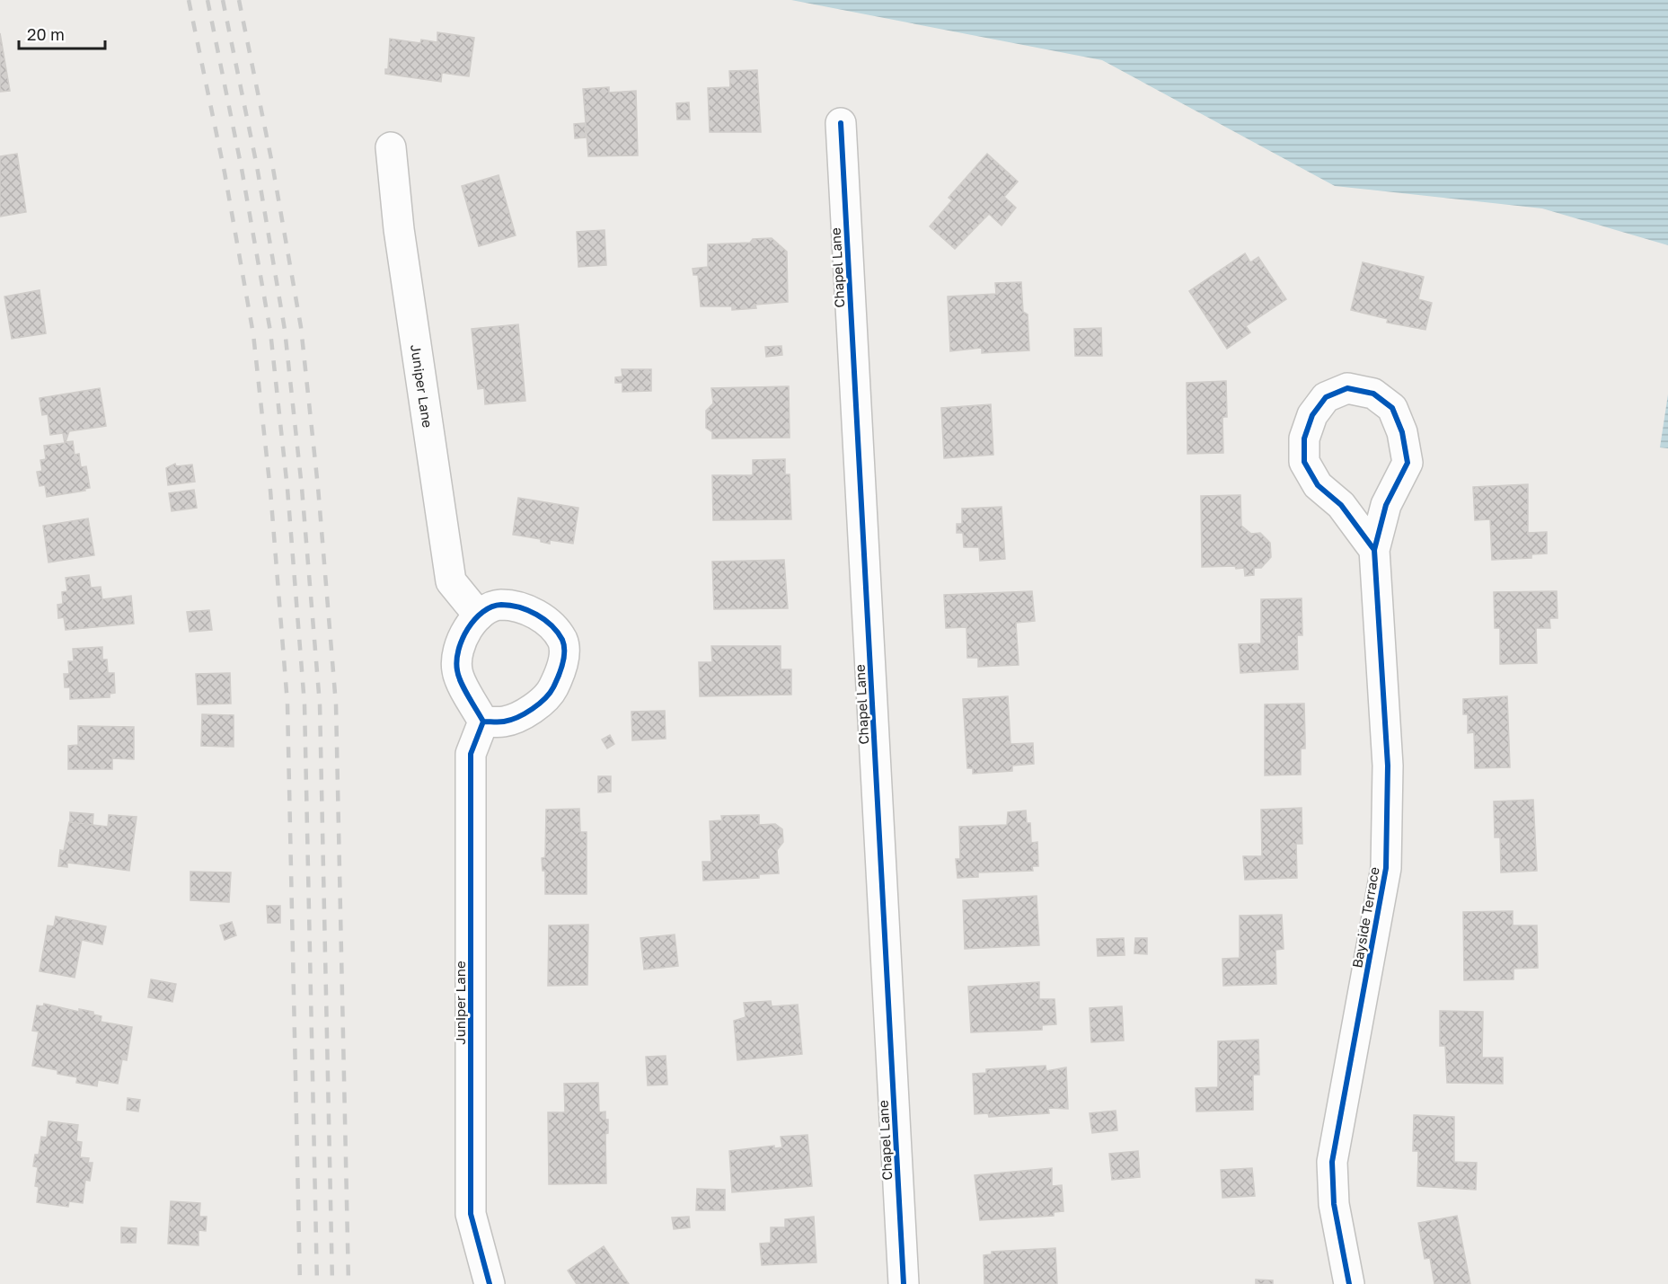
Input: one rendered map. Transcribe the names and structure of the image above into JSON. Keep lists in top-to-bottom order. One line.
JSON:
{"streets":{"street":["Chapel Lane","Juniper Lane","Bayside Terrace"]},"scale_bar":"20 m"}
